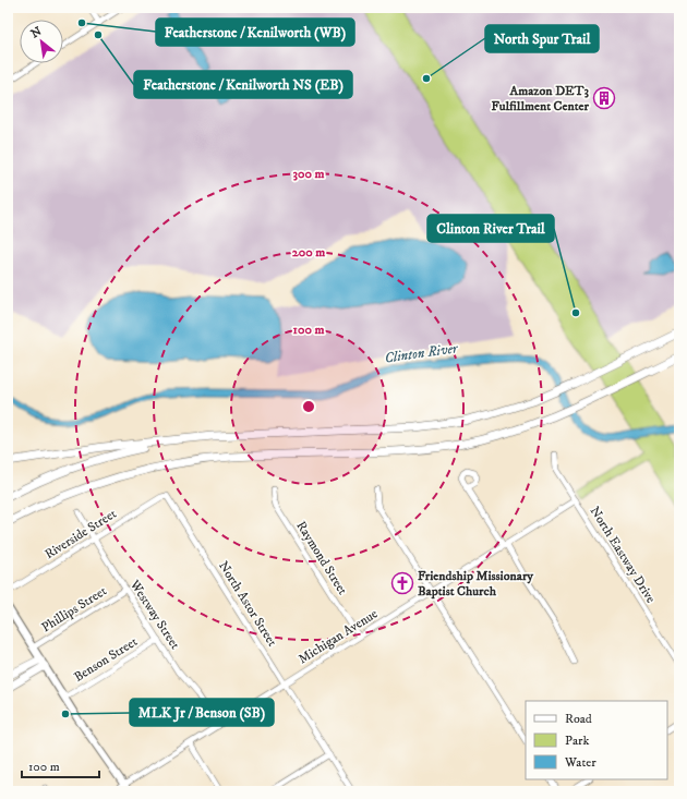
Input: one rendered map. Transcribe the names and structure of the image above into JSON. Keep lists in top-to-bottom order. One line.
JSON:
{"streets":{"street":["Riverside Street","North Eastway Drive","Raymond Street","North Astor Street","Phillips Street","Westway Street","Michigan Avenue","Benson Street"]},"crossings":[["Riverside Street","North Astor Street"],["Riverside Street","Westway Street"],["North Eastway Drive","Michigan Avenue"],["Raymond Street","Michigan Avenue"],["North Astor Street","Michigan Avenue"],["Phillips Street","Westway Street"],["Westway Street","Michigan Avenue"],["Westway Street","Benson Street"]],"water":["Clinton River"],"places":{"other":["Featherstone / Kenilworth (WB)","Featherstone / Kenilworth NS (EB)","North Spur Trail","Clinton River Trail","MLK Jr / Benson (SB)"],"building":["Amazon DET3 Fulfillment Center"],"church":["Friendship Missionary Baptist Church"]},"legend":["Road","Park","Water"],"scale_bar":"100 m","north":"top left","rings":["300 m","200 m","100 m"]}
